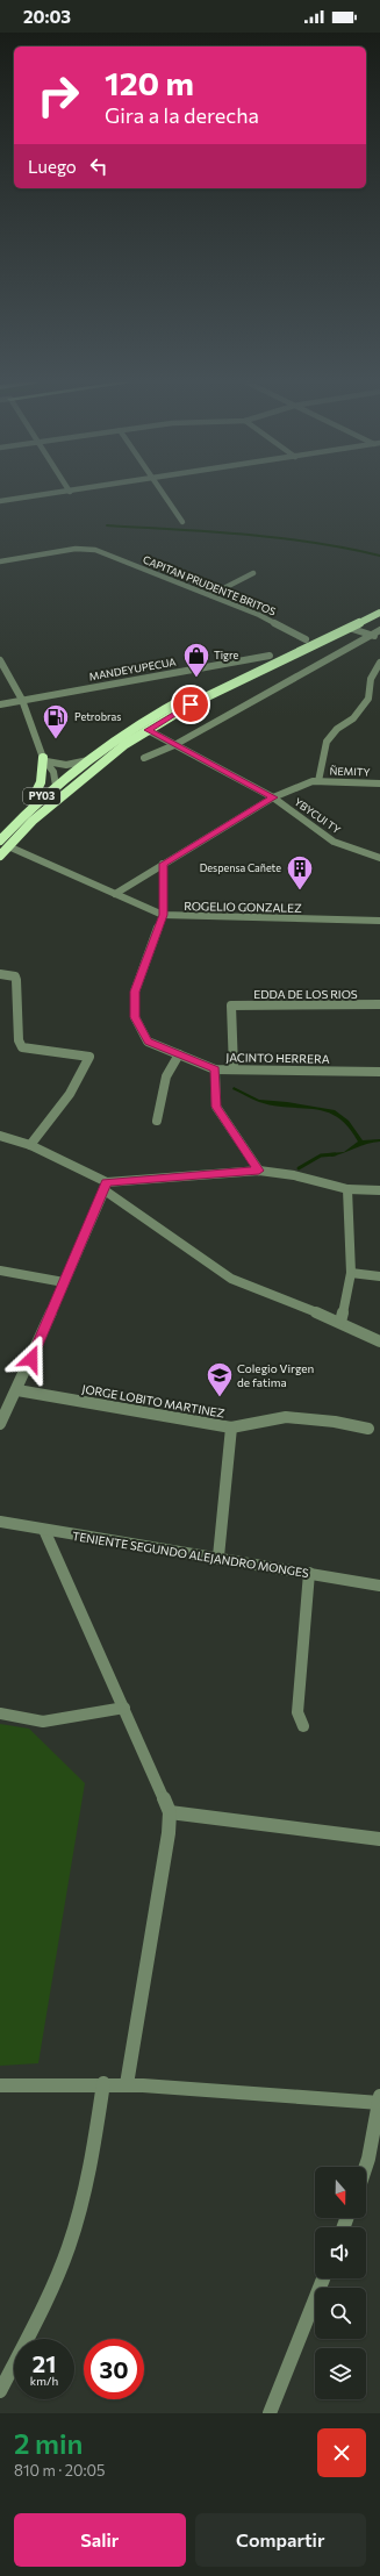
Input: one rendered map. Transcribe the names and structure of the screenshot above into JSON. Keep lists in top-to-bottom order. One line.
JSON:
{"streets":{"highway":["PY03"],"street":["CAPITAN PRUDENTE BRITOS","MANDEYUPECUA","ÑEMITY","YBYCUI TY","ROGELIO GONZALEZ","EDDA DE LOS RIOS","JACINTO HERRERA","JORGE LOBITO MARTINEZ","TENIENTE SEGUNDO ALEJANDRO MONGES"]},"crossings":[["CAPITAN PRUDENTE BRITOS","PY03"],["MANDEYUPECUA","PY03"],["ÑEMITY","YBYCUI TY"],["ÑEMITY","ROGELIO GONZALEZ"],["ÑEMITY","JACINTO HERRERA"],["PY03","YBYCUI TY"],["PY03","ROGELIO GONZALEZ"],["ROGELIO GONZALEZ","JACINTO HERRERA"],["EDDA DE LOS RIOS","JACINTO HERRERA"]],"places":{"shop":["Tigre"],"fuel station":["Petrobras"],"building":["Despensa Cañete"],"school or university":["Colegio Virgen de fatima"]},"north":"bottom","page":{"status":"20:03","turn":["120 m","Gira a la derecha"],"then":"Luego","speed":"21 km/h","limit":"30","heading":["2 min","810 m · 20:05"],"buttons":["Salir","Compartir"]}}
